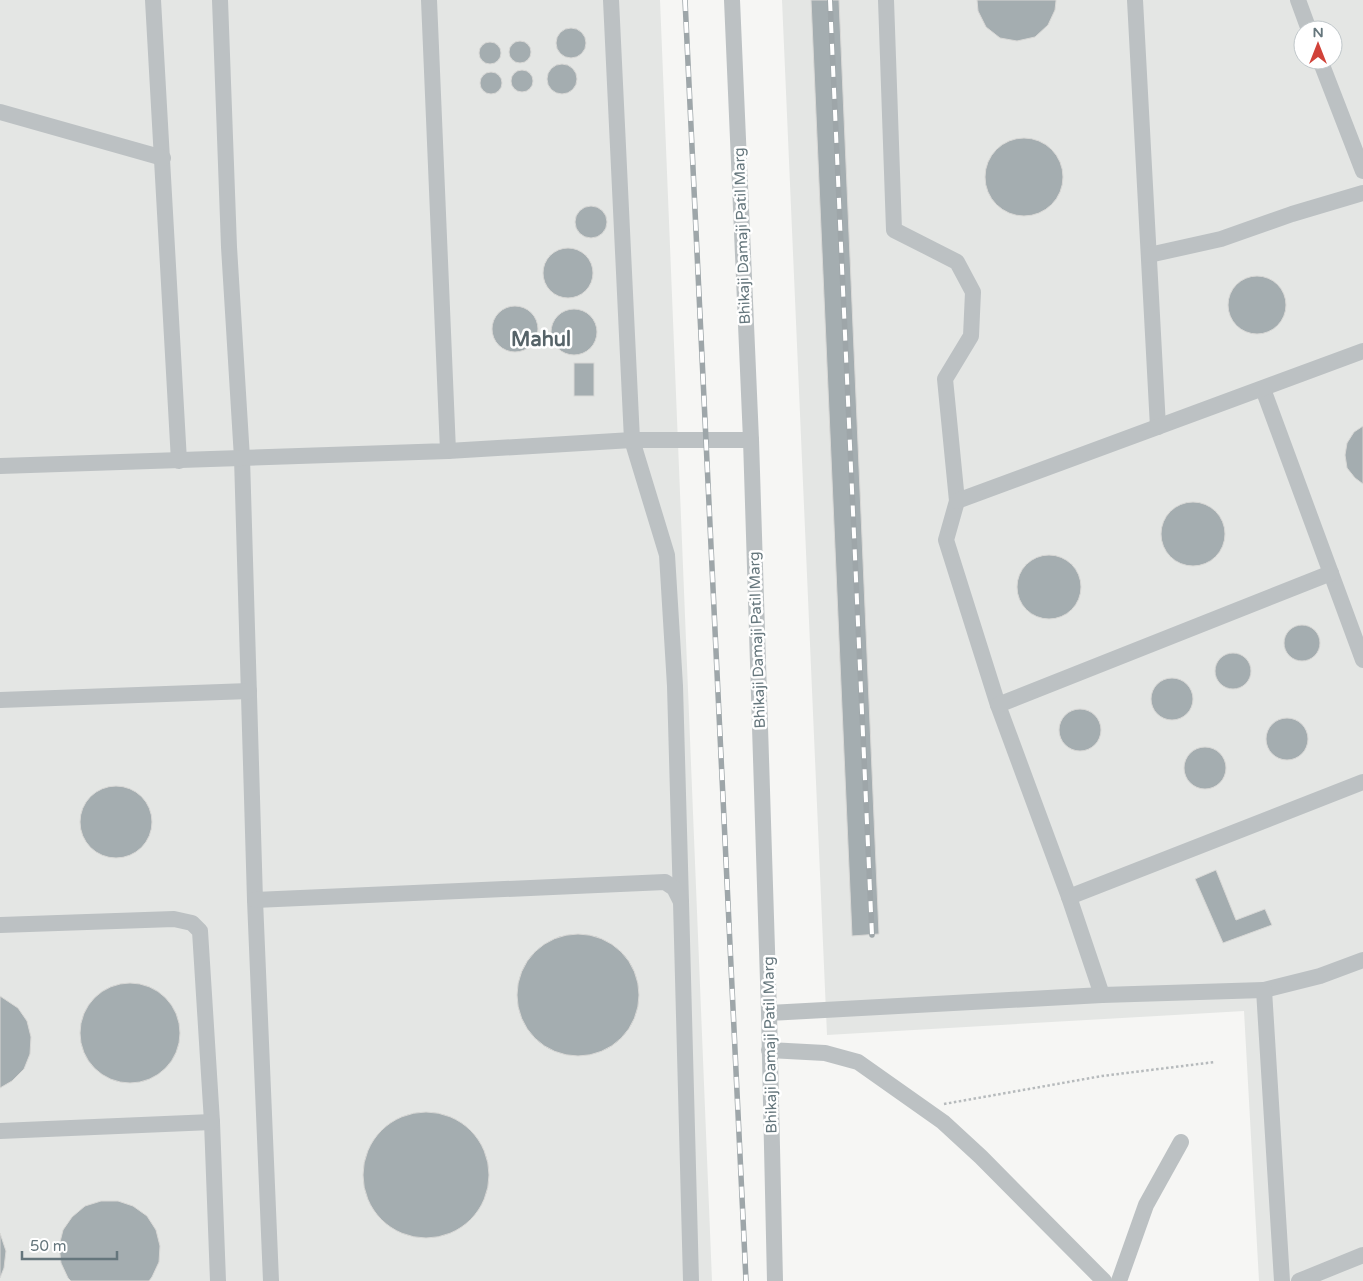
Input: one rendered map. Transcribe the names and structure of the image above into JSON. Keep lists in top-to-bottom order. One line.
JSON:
{"streets":{"street":["Bhikaji Damaji Patil Marg"]},"districts":["Mahul"],"scale_bar":"50 m","north":"top"}
